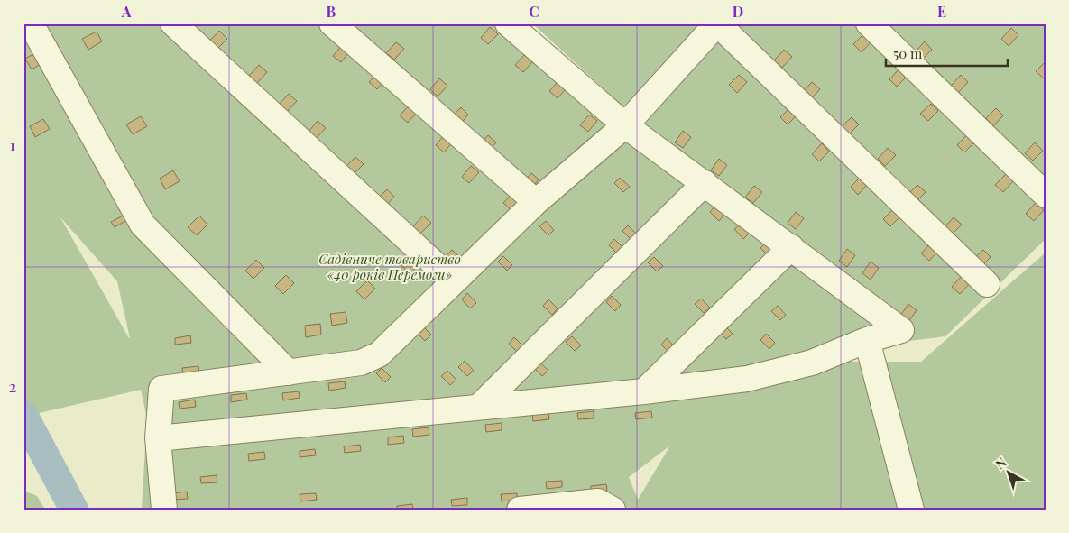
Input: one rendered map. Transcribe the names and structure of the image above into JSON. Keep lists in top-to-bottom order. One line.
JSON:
{"parks":["Садівниче товариство «40 років Перемоги»"],"scale_bar":"50 m","north":"top left","grid":{"columns":["A","B","C","D","E"],"rows":["1","2"]}}
